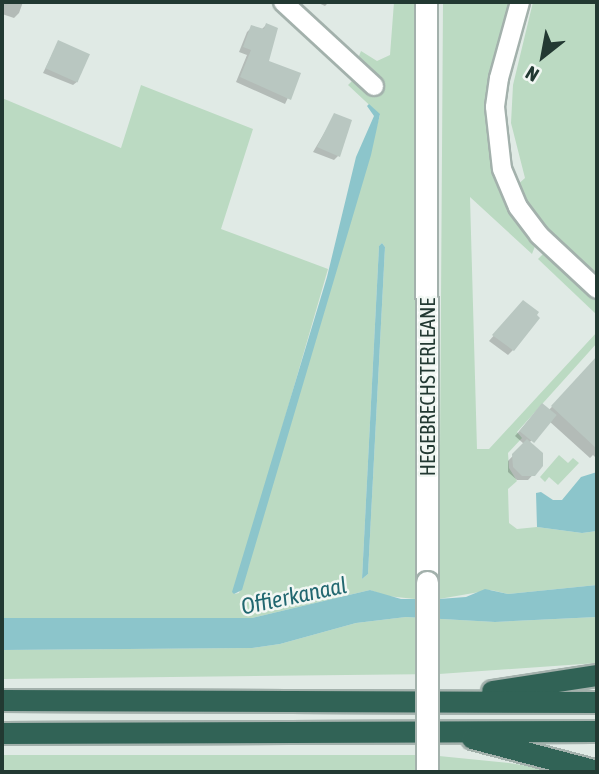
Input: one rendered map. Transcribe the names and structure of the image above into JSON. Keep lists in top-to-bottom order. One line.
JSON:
{"streets":{"street":["HEGEBRECHSTERLEANE"]},"water":["Offierkanaal"],"north":"bottom left"}
